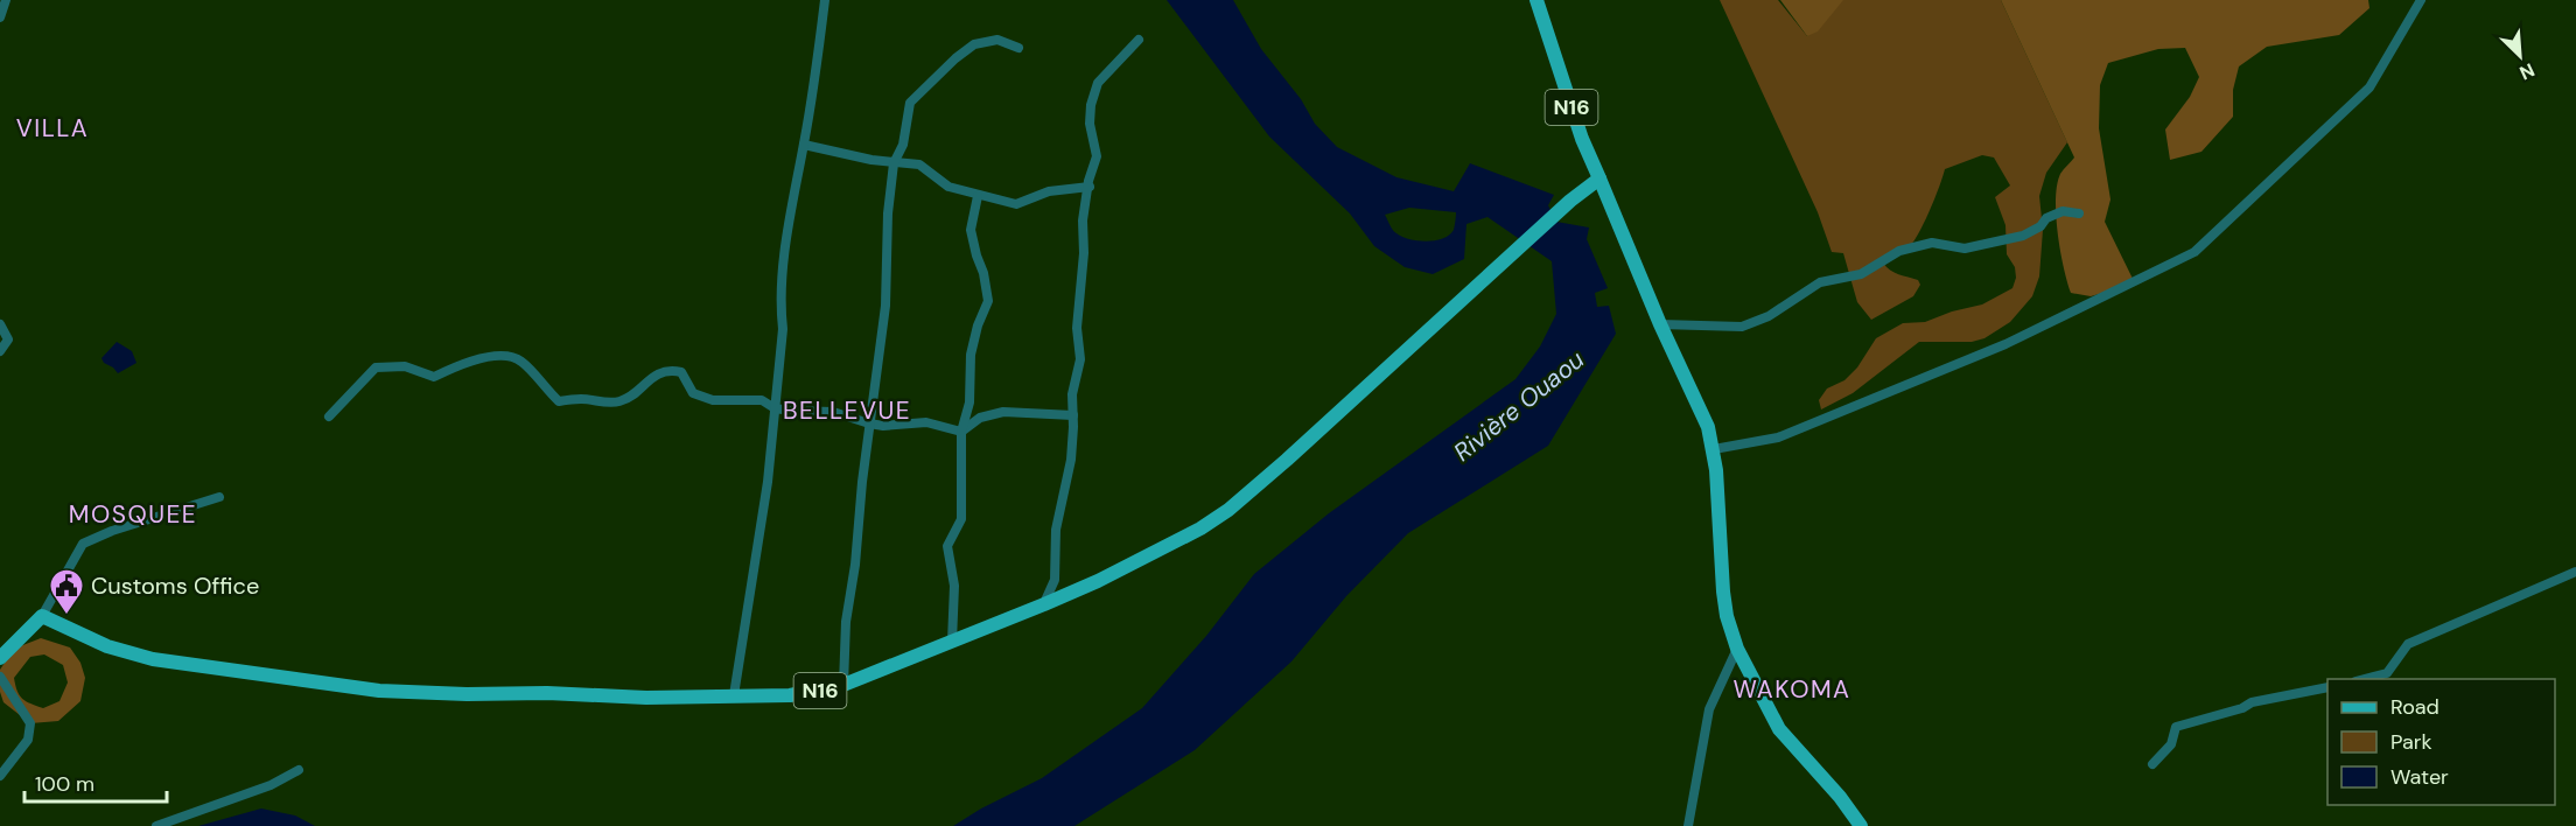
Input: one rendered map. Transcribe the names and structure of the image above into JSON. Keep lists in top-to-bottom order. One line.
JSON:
{"streets":{"main road":["N16"]},"districts":["VILLA","BELLEVUE","MOSQUEE","WAKOMA"],"water":["Rivière Ouaou"],"places":{"public building":["Customs Office"]},"legend":["Road","Park","Water"],"scale_bar":"100 m","north":"bottom right"}
